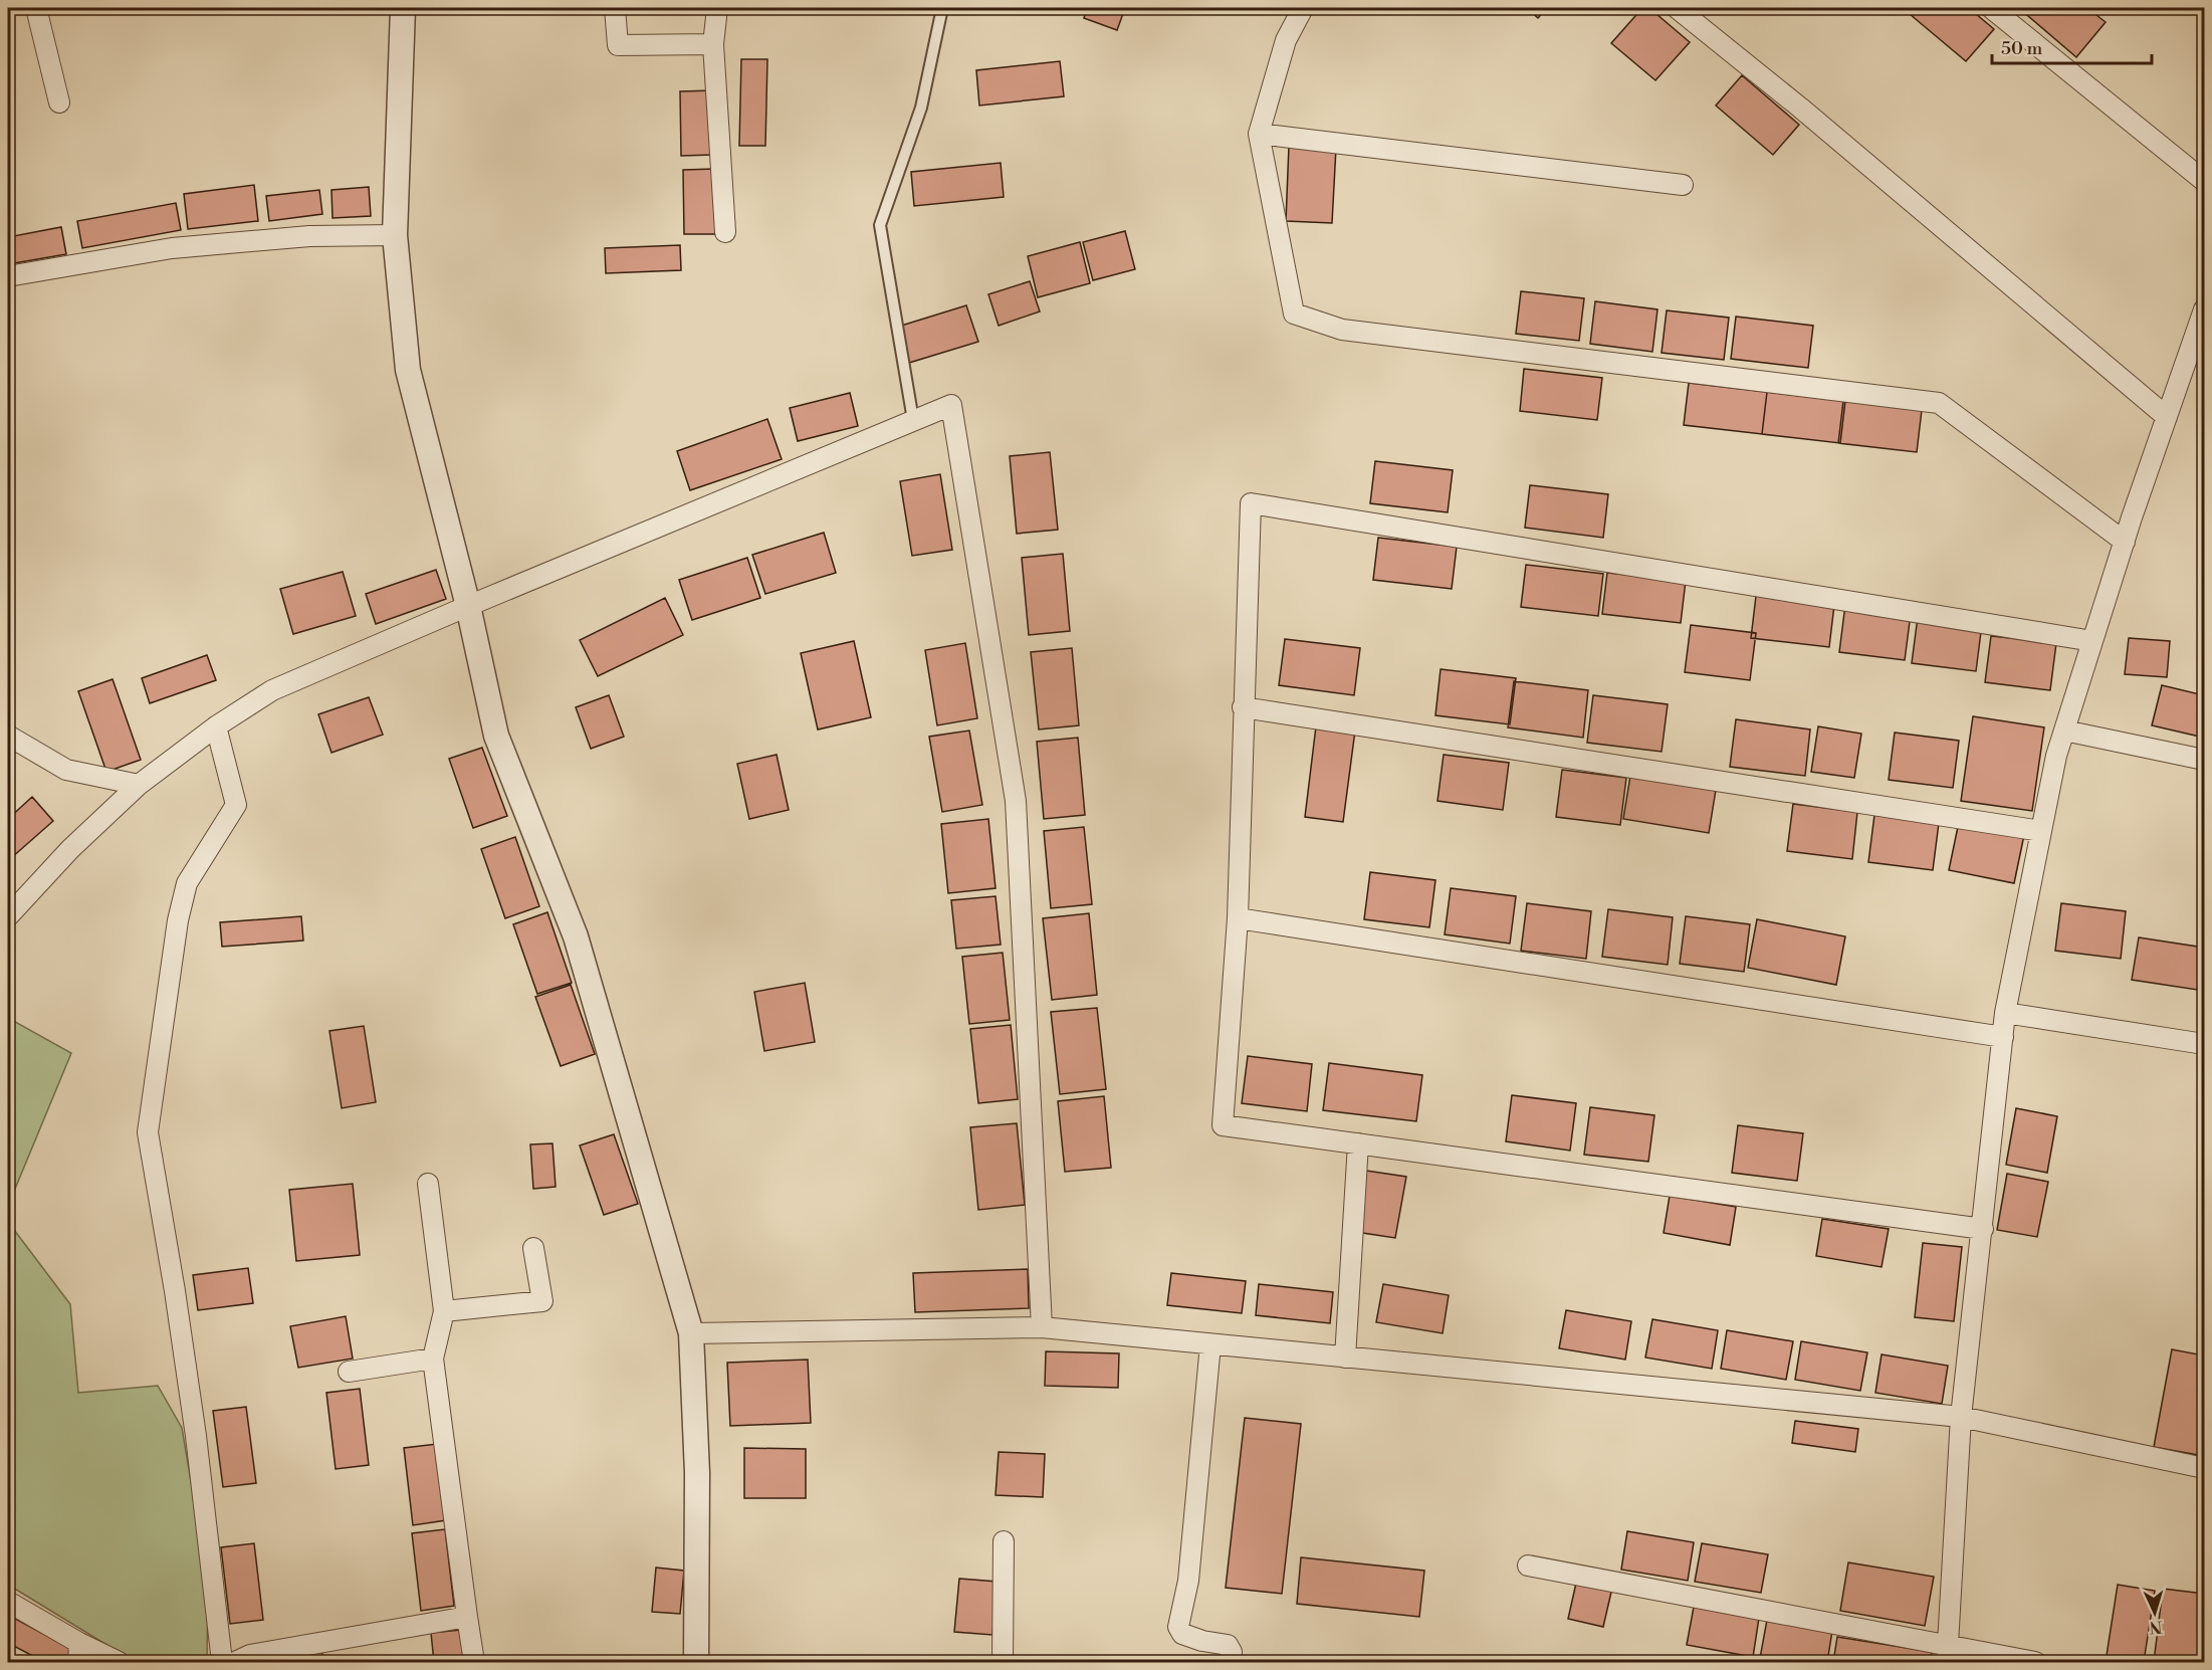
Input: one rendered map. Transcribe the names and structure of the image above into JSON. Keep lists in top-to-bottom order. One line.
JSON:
{"scale_bar":"50 m","north":"bottom"}
